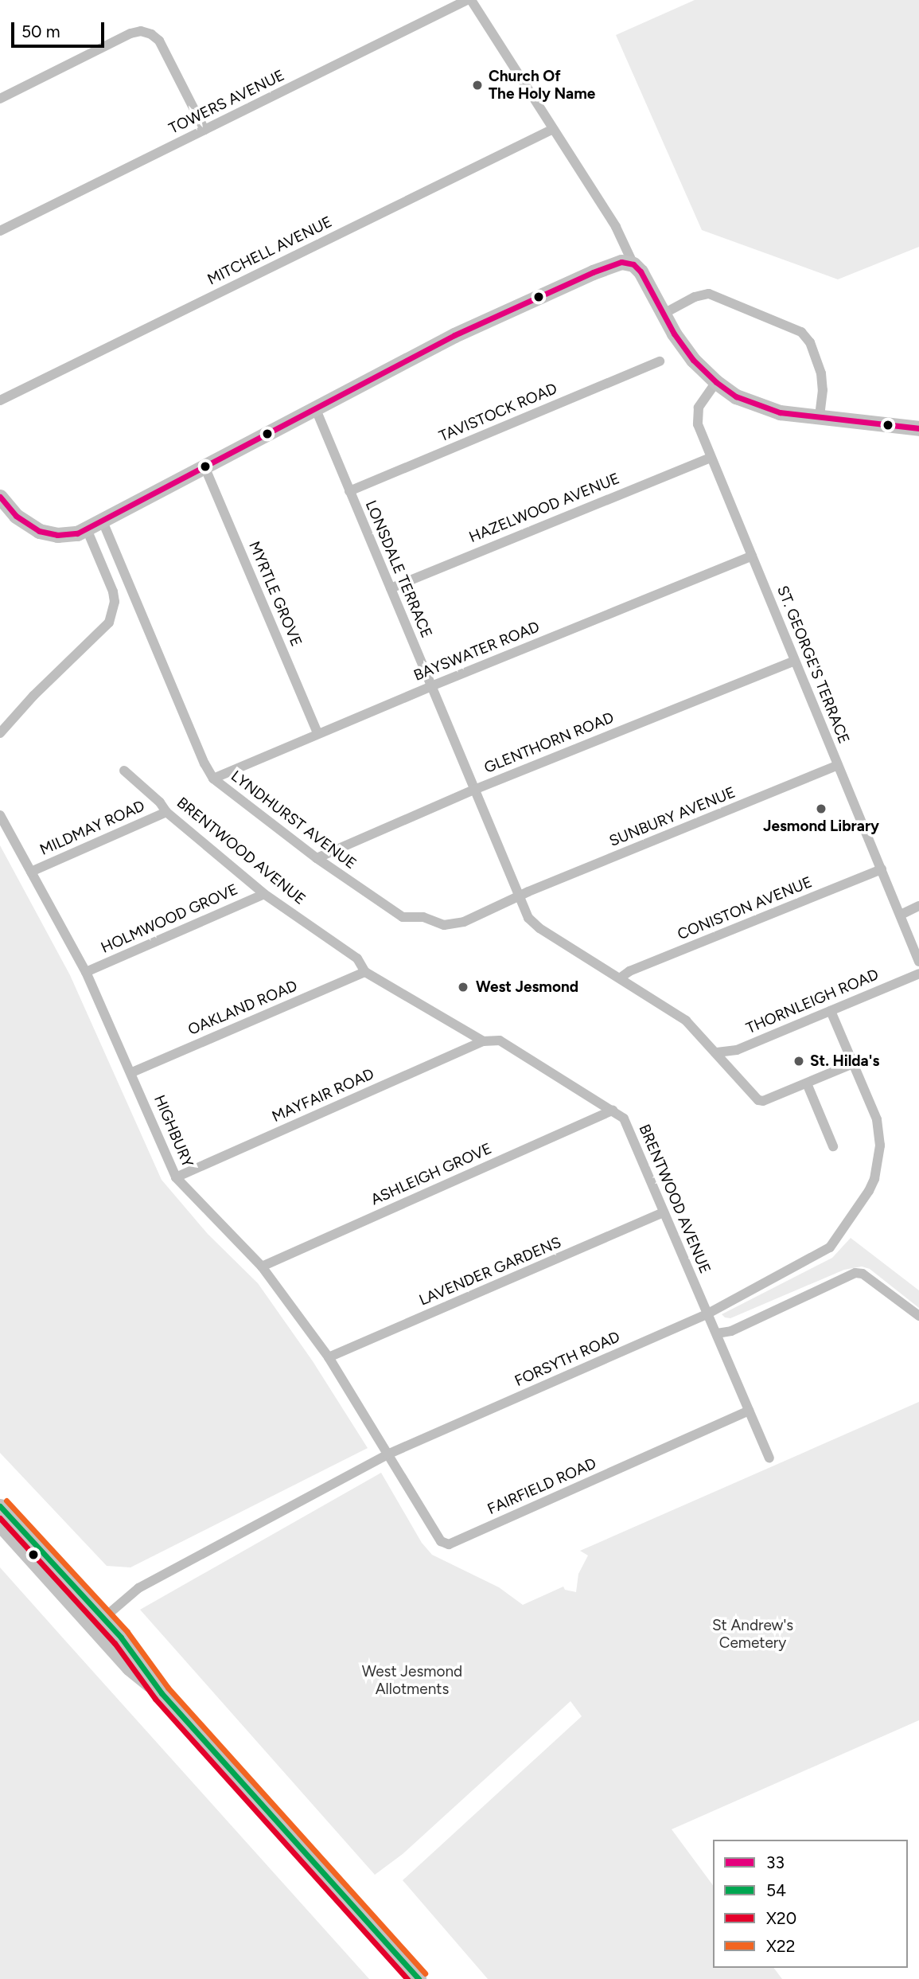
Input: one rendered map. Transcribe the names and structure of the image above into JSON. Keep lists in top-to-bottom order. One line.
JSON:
{"streets":{"street":["TOWERS AVENUE","MITCHELL AVENUE","TAVISTOCK ROAD","HAZELWOOD AVENUE","LONSDALE TERRACE","MYRTLE GROVE","BAYSWATER ROAD","ST. GEORGE'S TERRACE","GLENTHORN ROAD","SUNBURY AVENUE","LYNDHURST AVENUE","MILDMAY ROAD","BRENTWOOD AVENUE","CONISTON AVENUE","HOLMWOOD GROVE","THORNLEIGH ROAD","OAKLAND ROAD","MAYFAIR ROAD","HIGHBURY","ASHLEIGH GROVE","LAVENDER GARDENS","FORSYTH ROAD","FAIRFIELD ROAD"]},"crossings":[["TAVISTOCK ROAD","LONSDALE TERRACE"],["HAZELWOOD AVENUE","LONSDALE TERRACE"],["HAZELWOOD AVENUE","ST. GEORGE'S TERRACE"],["LONSDALE TERRACE","BAYSWATER ROAD"],["LONSDALE TERRACE","GLENTHORN ROAD"],["LONSDALE TERRACE","SUNBURY AVENUE"],["LONSDALE TERRACE","LYNDHURST AVENUE"],["LONSDALE TERRACE","CONISTON AVENUE"],["LONSDALE TERRACE","THORNLEIGH ROAD"],["MYRTLE GROVE","BAYSWATER ROAD"],["BAYSWATER ROAD","ST. GEORGE'S TERRACE"],["BAYSWATER ROAD","LYNDHURST AVENUE"],["ST. GEORGE'S TERRACE","GLENTHORN ROAD"],["ST. GEORGE'S TERRACE","SUNBURY AVENUE"],["ST. GEORGE'S TERRACE","CONISTON AVENUE"],["GLENTHORN ROAD","LYNDHURST AVENUE"],["SUNBURY AVENUE","LYNDHURST AVENUE"],["MILDMAY ROAD","BRENTWOOD AVENUE"],["MILDMAY ROAD","HIGHBURY"],["BRENTWOOD AVENUE","HOLMWOOD GROVE"],["BRENTWOOD AVENUE","OAKLAND ROAD"],["BRENTWOOD AVENUE","MAYFAIR ROAD"],["BRENTWOOD AVENUE","ASHLEIGH GROVE"],["BRENTWOOD AVENUE","LAVENDER GARDENS"],["BRENTWOOD AVENUE","FORSYTH ROAD"],["BRENTWOOD AVENUE","FAIRFIELD ROAD"],["HOLMWOOD GROVE","HIGHBURY"],["THORNLEIGH ROAD","FORSYTH ROAD"],["OAKLAND ROAD","HIGHBURY"],["MAYFAIR ROAD","HIGHBURY"],["HIGHBURY","ASHLEIGH GROVE"],["HIGHBURY","LAVENDER GARDENS"],["HIGHBURY","FORSYTH ROAD"],["HIGHBURY","FAIRFIELD ROAD"],["FORSYTH ROAD","FAIRFIELD ROAD"]],"parks":["St Andrew's Cemetery","West Jesmond Allotments"],"places":["Church Of The Holy Name","Jesmond Library","West Jesmond","St. Hilda's"],"lines":["transit line 33","transit line X22","transit line 54","transit line X20"],"legend":["33","54","X20","X22"],"scale_bar":"50 m"}
